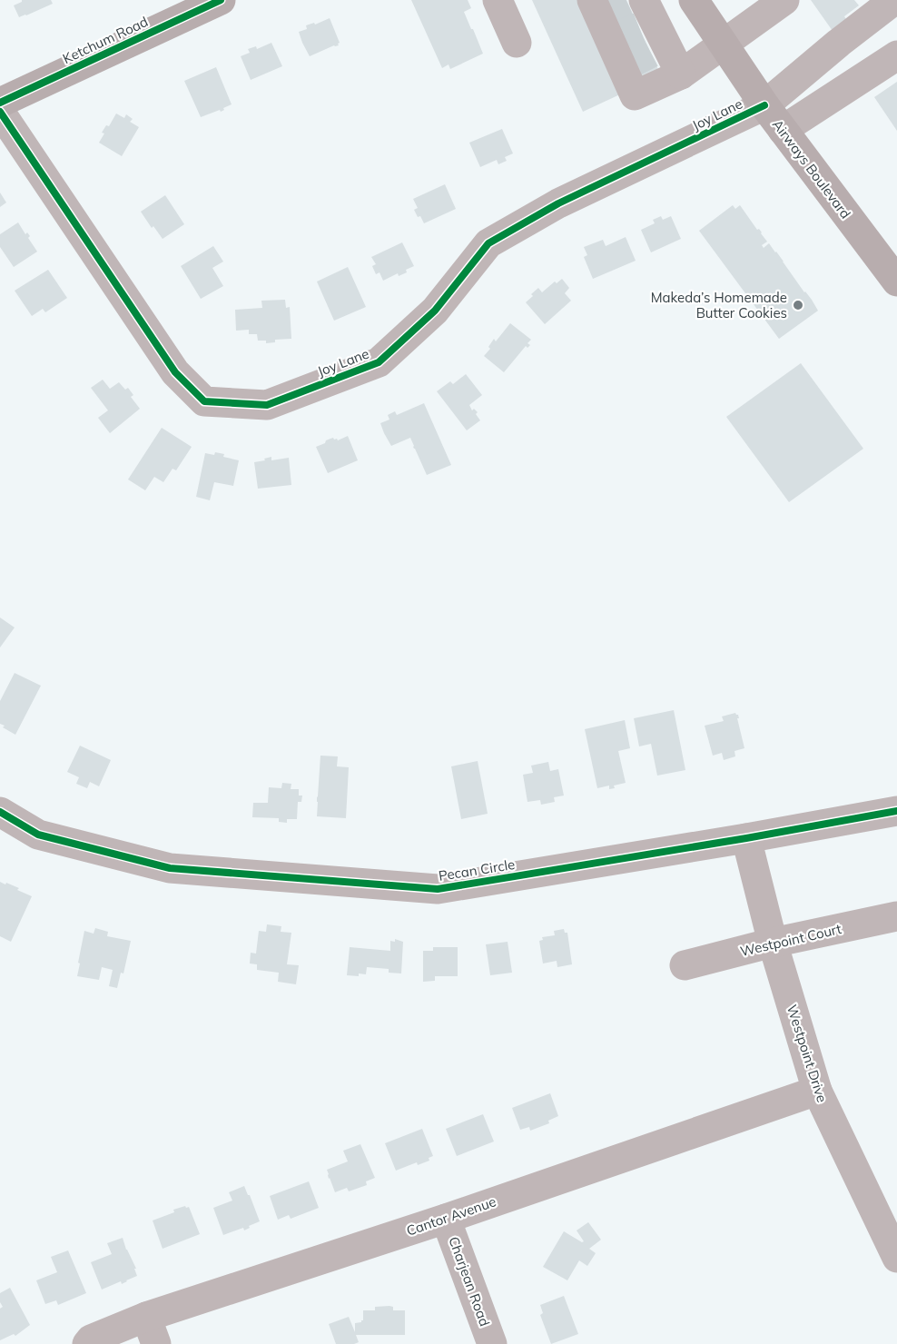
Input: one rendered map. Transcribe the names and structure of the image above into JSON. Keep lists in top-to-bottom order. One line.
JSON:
{"streets":{"main road":["Ketchum Road","Airways Boulevard"],"street":["Joy Lane","Pecan Circle","Westpoint Court","Westpoint Drive","Cantor Avenue","Charjean Road"]},"crossings":[["Joy Lane","Airways Boulevard"],["Pecan Circle","Westpoint Drive"],["Westpoint Court","Westpoint Drive"],["Westpoint Drive","Cantor Avenue"],["Cantor Avenue","Charjean Road"]],"places":["Makeda’s Homemade Butter Cookies"]}
